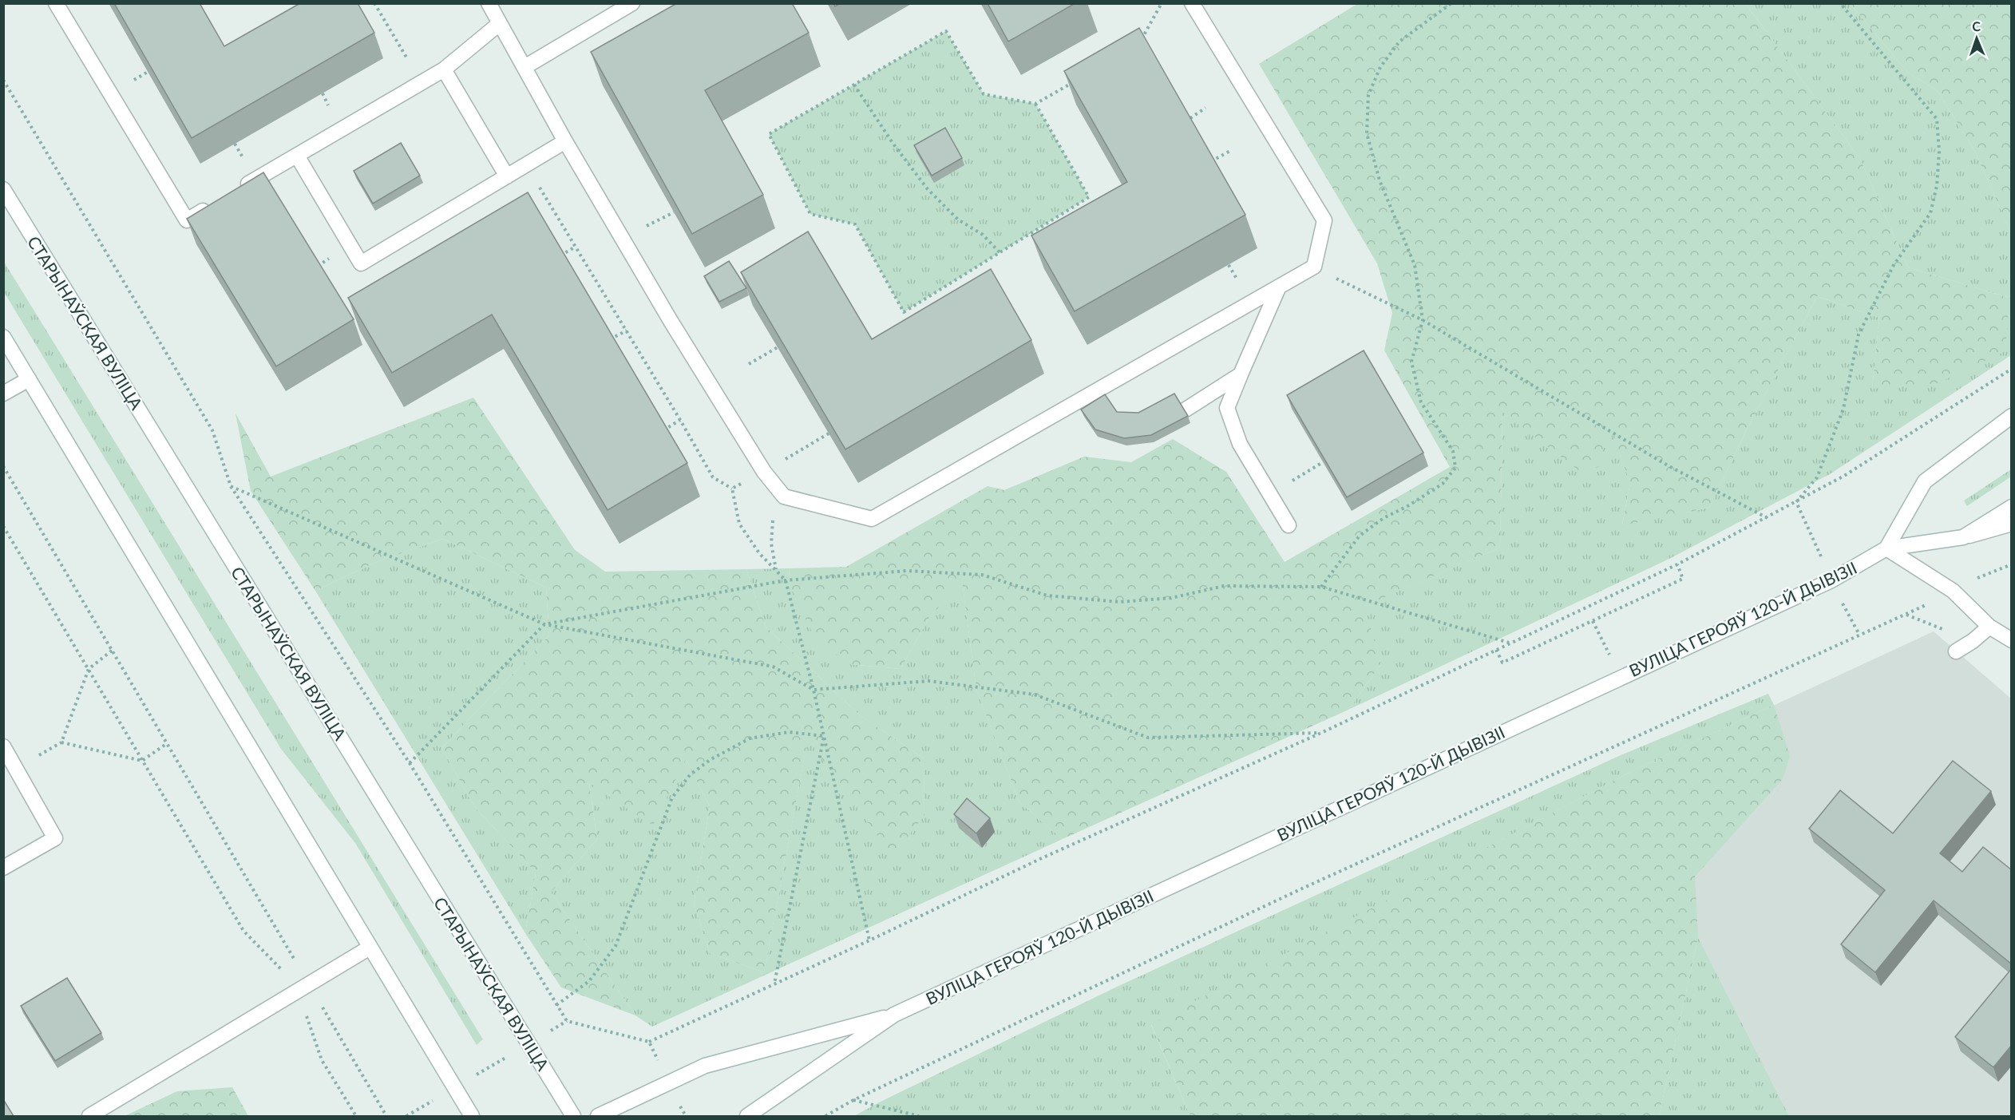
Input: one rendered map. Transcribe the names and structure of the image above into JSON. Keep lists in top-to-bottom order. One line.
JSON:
{"streets":{"main road":["СТАРЫНАЎСКАЯ ВУЛІЦА","ВУЛІЦА ГЕРОЯЎ 120-Й ДЫВІЗІІ"]},"north":"top"}
